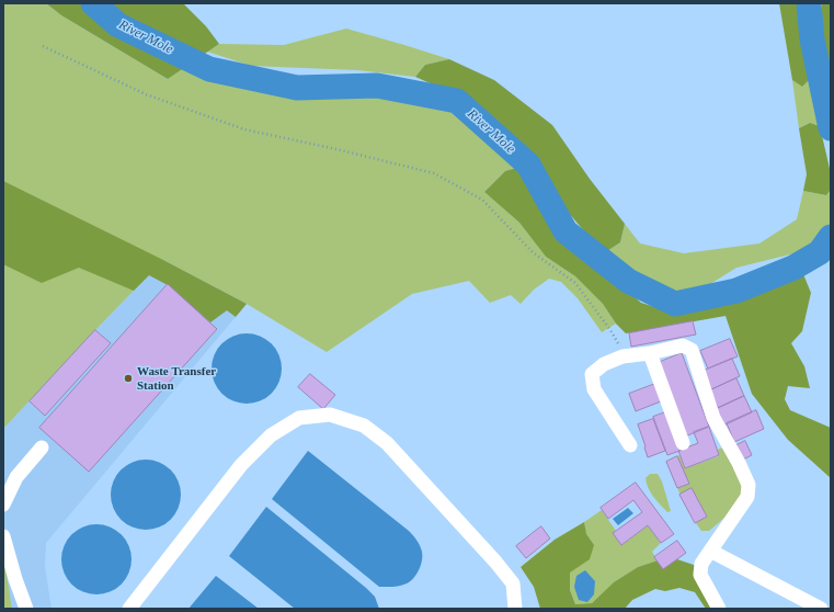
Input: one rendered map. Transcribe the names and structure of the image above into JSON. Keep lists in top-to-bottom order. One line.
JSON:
{"water":["River Mole"],"places":["Waste Transfer Station"]}
